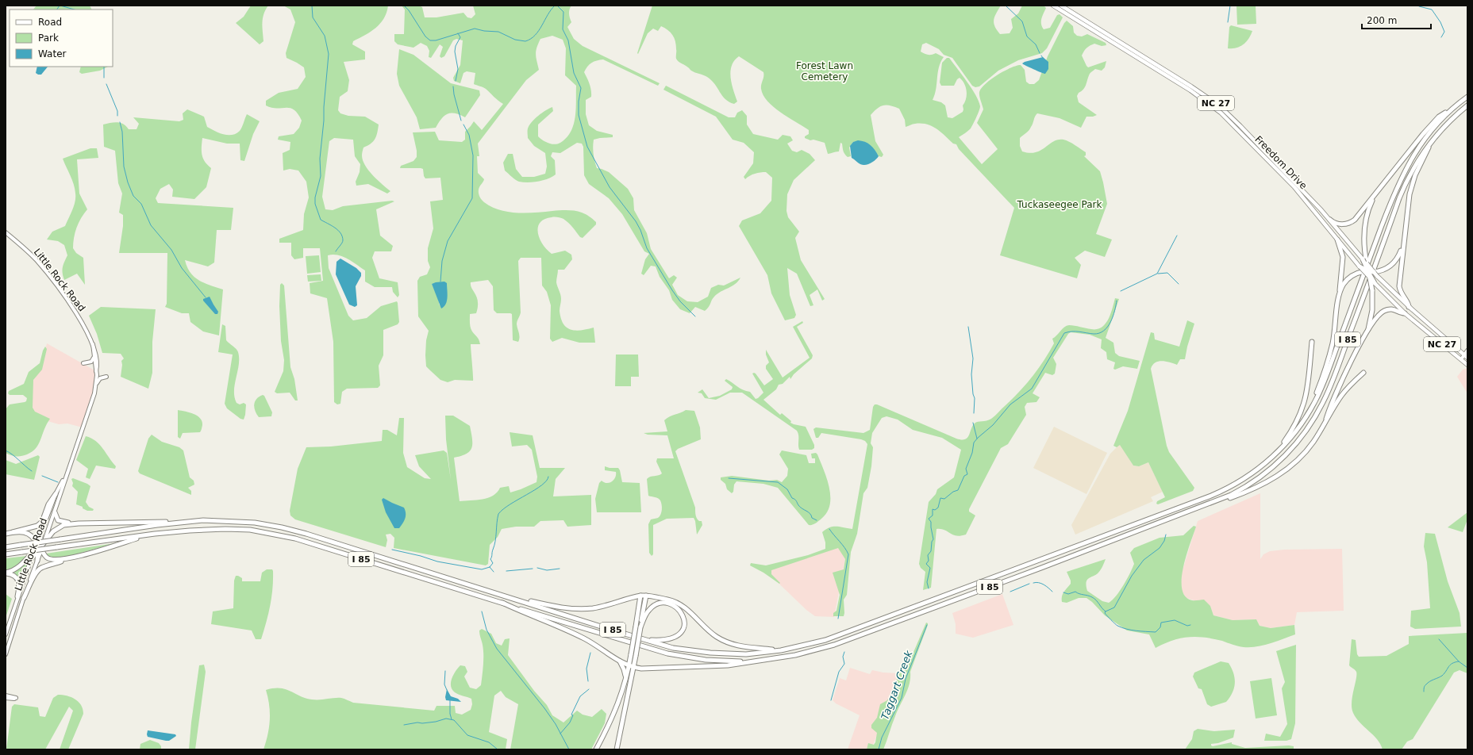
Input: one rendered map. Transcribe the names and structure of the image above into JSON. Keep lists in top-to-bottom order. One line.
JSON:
{"streets":{"highway":["I 85"],"main road":["NC 27","Freedom Drive","Little Rock Road"]},"water":["Taggart Creek"],"parks":["Forest Lawn Cemetery","Tuckaseegee Park"],"legend":["Road","Park","Water"],"scale_bar":"200 m"}
